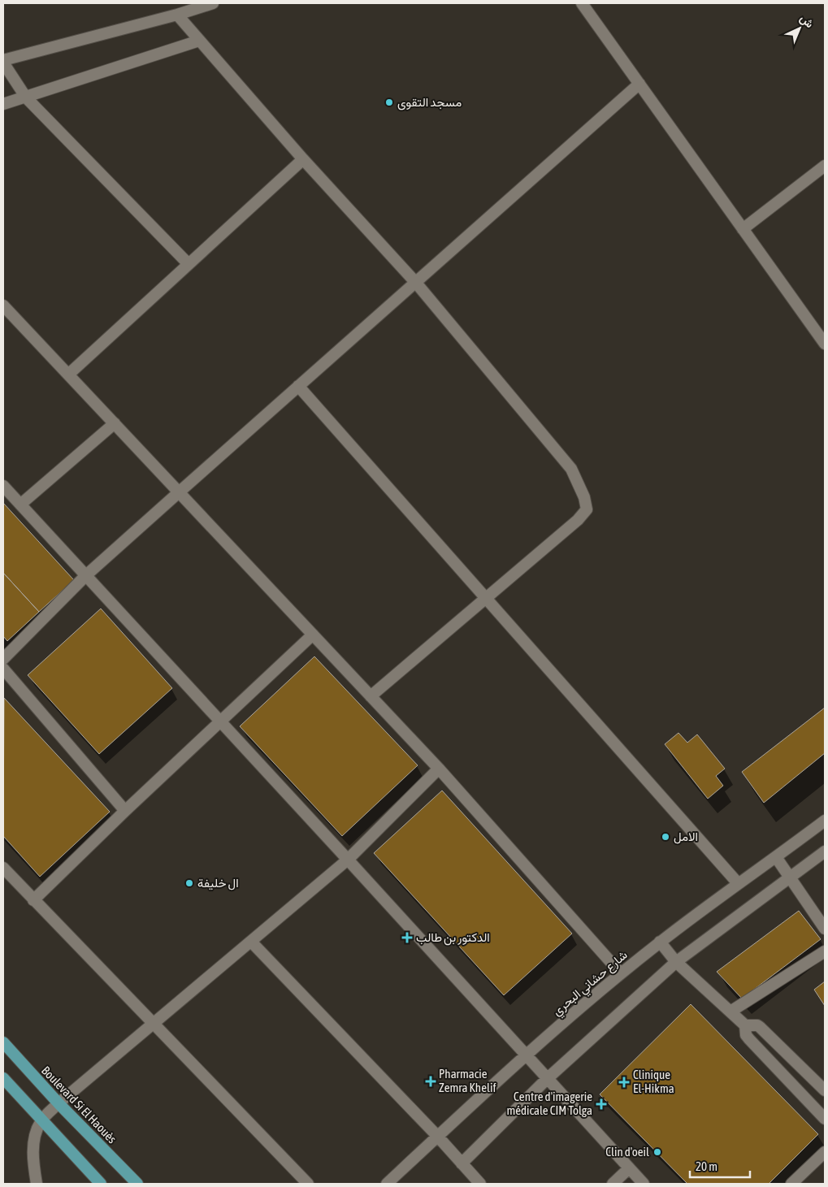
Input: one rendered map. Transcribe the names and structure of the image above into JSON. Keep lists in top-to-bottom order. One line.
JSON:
{"streets":{"main road":["Boulevard Si El Haouès"],"street":["شارع حشاني البحري"]},"places":{"other":["مسجد التقوى","الامل","ال خليفة","Clin d'oeil"],"health":["الدكتور بن طالب","Pharmacie Zemra Khelif","Clinique El-Hikma","Centre d'imagerie médicale CIM Tolga"]},"scale_bar":"20 m","north":"top right"}
